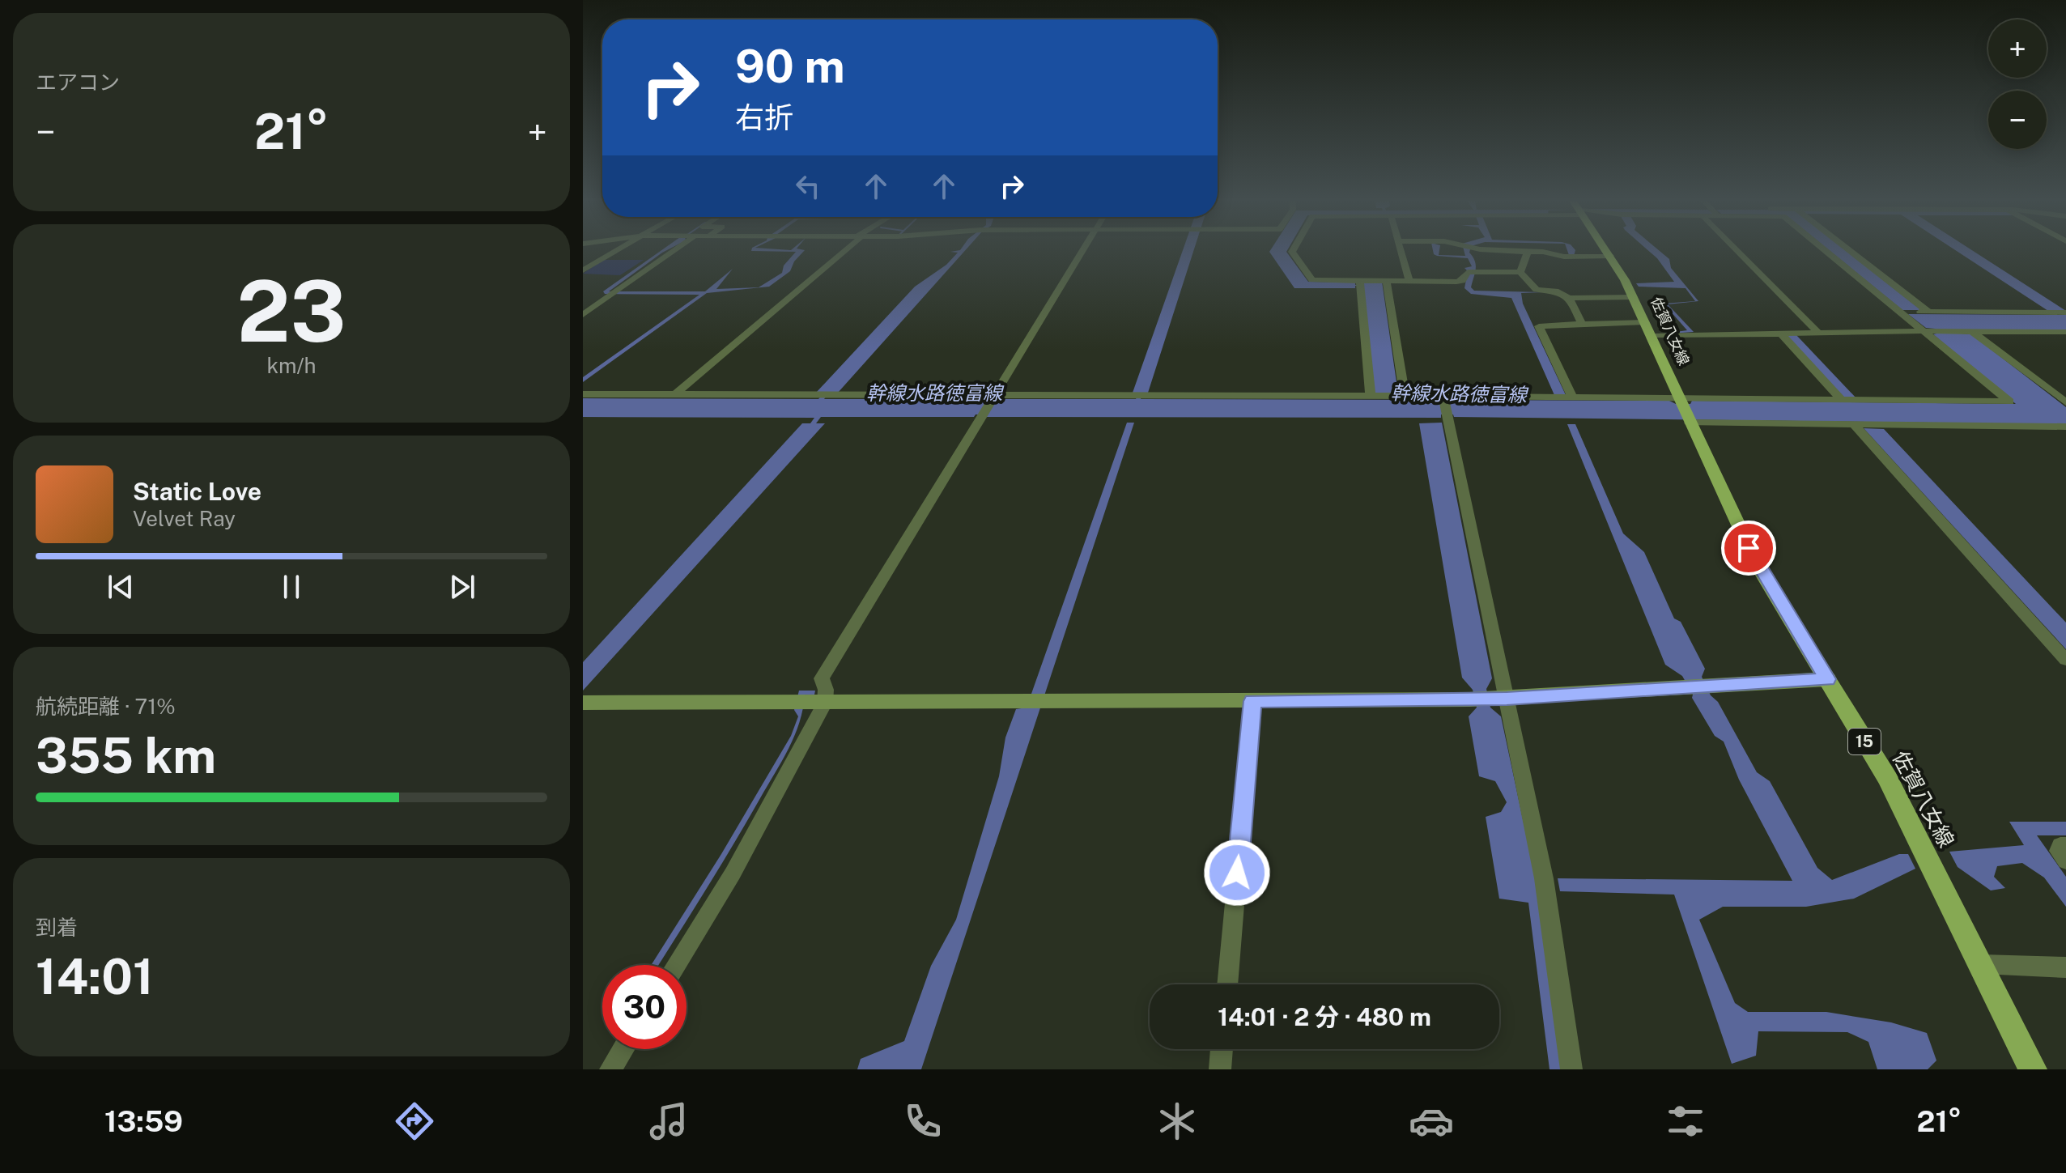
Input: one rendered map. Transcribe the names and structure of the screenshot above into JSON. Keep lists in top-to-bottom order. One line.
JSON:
{"streets":{"main road":["佐賀八女線","15"]},"water":["幹線水路徳富線"],"page":{"tile":["エアコン",["23","km/h"],["航続距離 · 71%","355 km"],["到着","14:01"]],"map_buttons":["+","−"],"turn":["90 m","右折"],"heat":["−","21°","+"],"song":["Static Love","Velvet Ray"],"limit":"30","trip":"14:01 · 2 分 · 480 m","tabs":["13:59","21°"]}}
